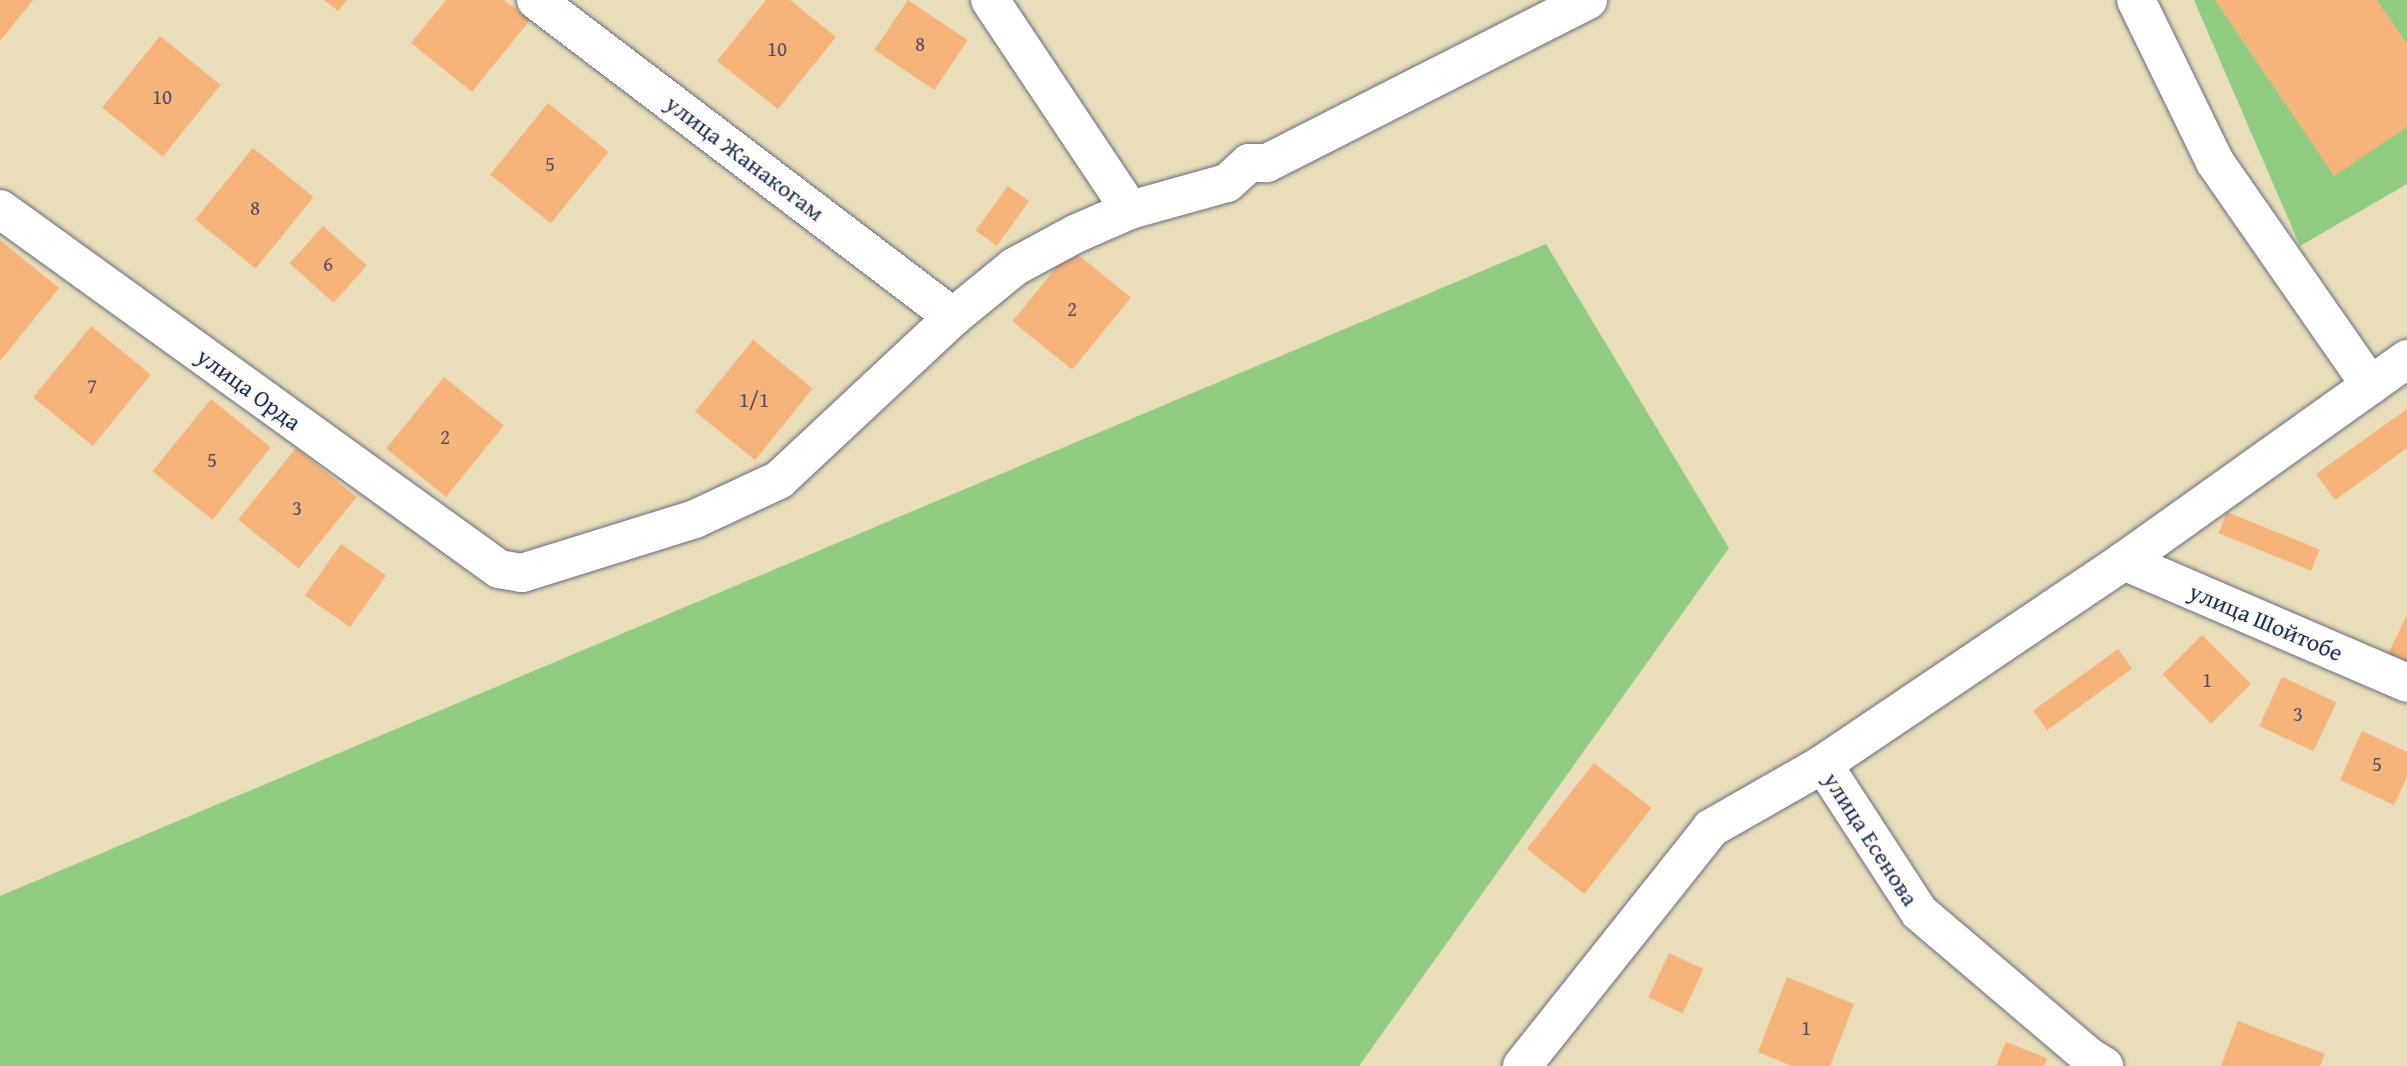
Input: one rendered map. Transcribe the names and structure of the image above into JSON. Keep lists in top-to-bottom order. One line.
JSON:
{"streets":{"street":["улица Жанакогам","улица Орда","улица Шойтобе","улица Есенова"]},"crossings":[["улица Жанакогам","улица Орда"]],"house_numbers":["8","10","10","5","8","6","2","7","1/1","2","5","3","1","3","5","1"]}
